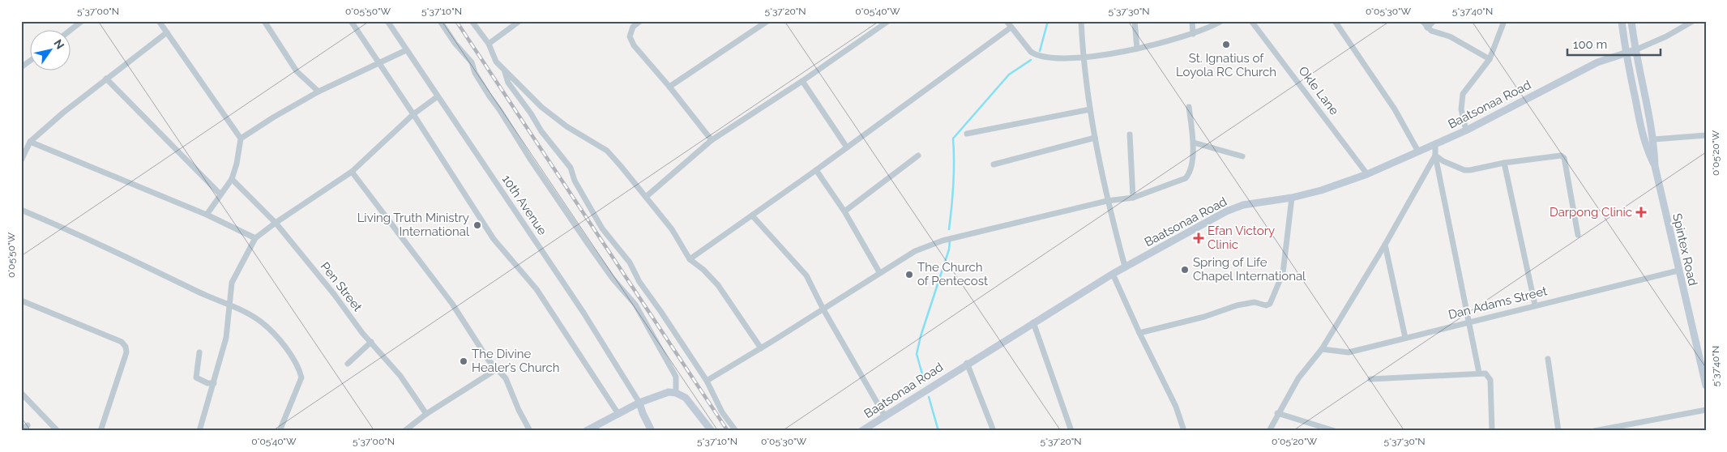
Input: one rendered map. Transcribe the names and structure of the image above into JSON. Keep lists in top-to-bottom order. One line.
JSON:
{"streets":{"street":["Okle Lane","Baatsonaa Road","10th Avenue","Spintex Road","Pen Street","Dan Adams Street"]},"crossings":[["Okle Lane","Baatsonaa Road"],["Baatsonaa Road","Spintex Road"],["Spintex Road","Dan Adams Street"]],"places":{"other":["St. Ignatius of Loyola RC Church","Living Truth Ministry International","Spring of Life Chapel International","The Church of Pentecost","The Divine Healer’s Church"],"health":["Darpong Clinic","Efan Victory Clinic"]},"scale_bar":"100 m","north":"top right","coordinates":["5°37'00\"N","0°05'50\"W","5°37'10\"N","5°37'20\"N","0°05'40\"W","5°37'30\"N","0°05'30\"W","5°37'40\"N","0°05'20\"W"]}
